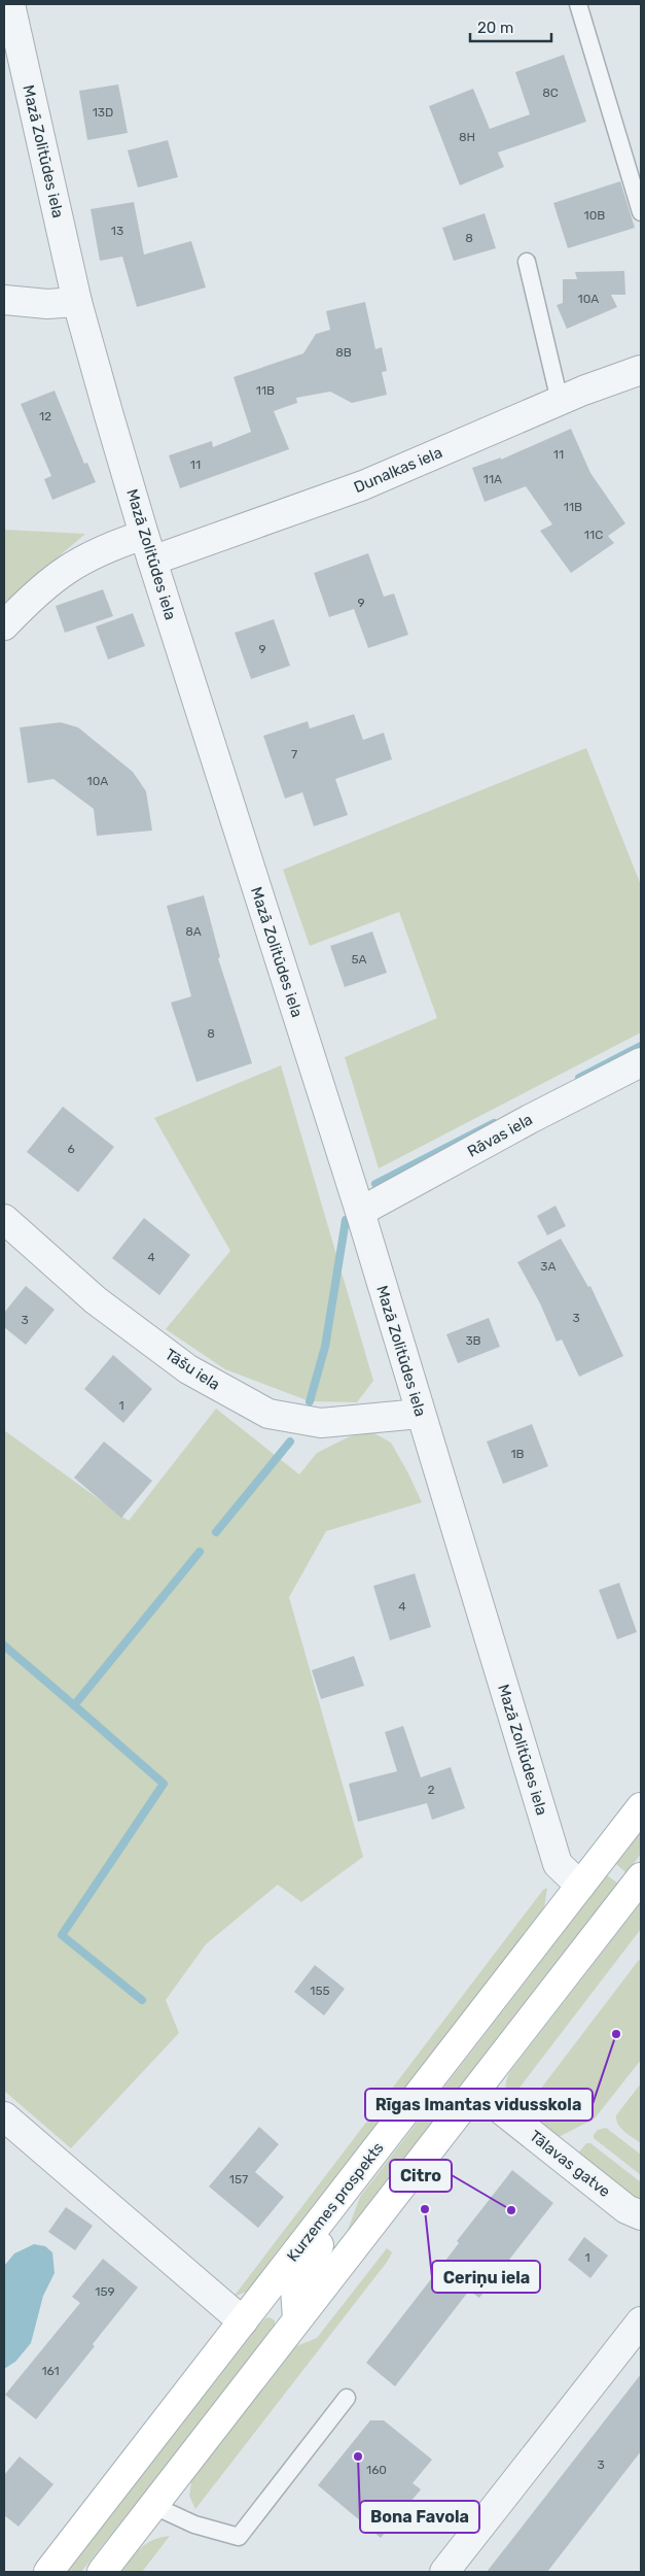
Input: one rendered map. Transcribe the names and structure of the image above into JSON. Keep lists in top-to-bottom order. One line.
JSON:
{"streets":{"main road":["Kurzemes prospekts"],"street":["Mazā Zolitūdes iela","Dunalkas iela","Rāvas iela","Tāšu iela","Tālavas gatve"]},"crossings":[["Mazā Zolitūdes iela","Dunalkas iela"],["Mazā Zolitūdes iela","Rāvas iela"],["Mazā Zolitūdes iela","Tāšu iela"],["Mazā Zolitūdes iela","Kurzemes prospekts"]],"places":["Rīgas Imantas vidusskola","Ceriņu iela","Citro","Bona Favola"],"house_numbers":["8C","13D","8H","10B","13","8","10A","8B","11B","12","11","11","11A","11B","11C","9","9","7","10A","8A","5A","8","6","4","3A","3","3","3B","1","1B","4","2","155","157","1","159","161","3","160"],"scale_bar":"20 m"}
